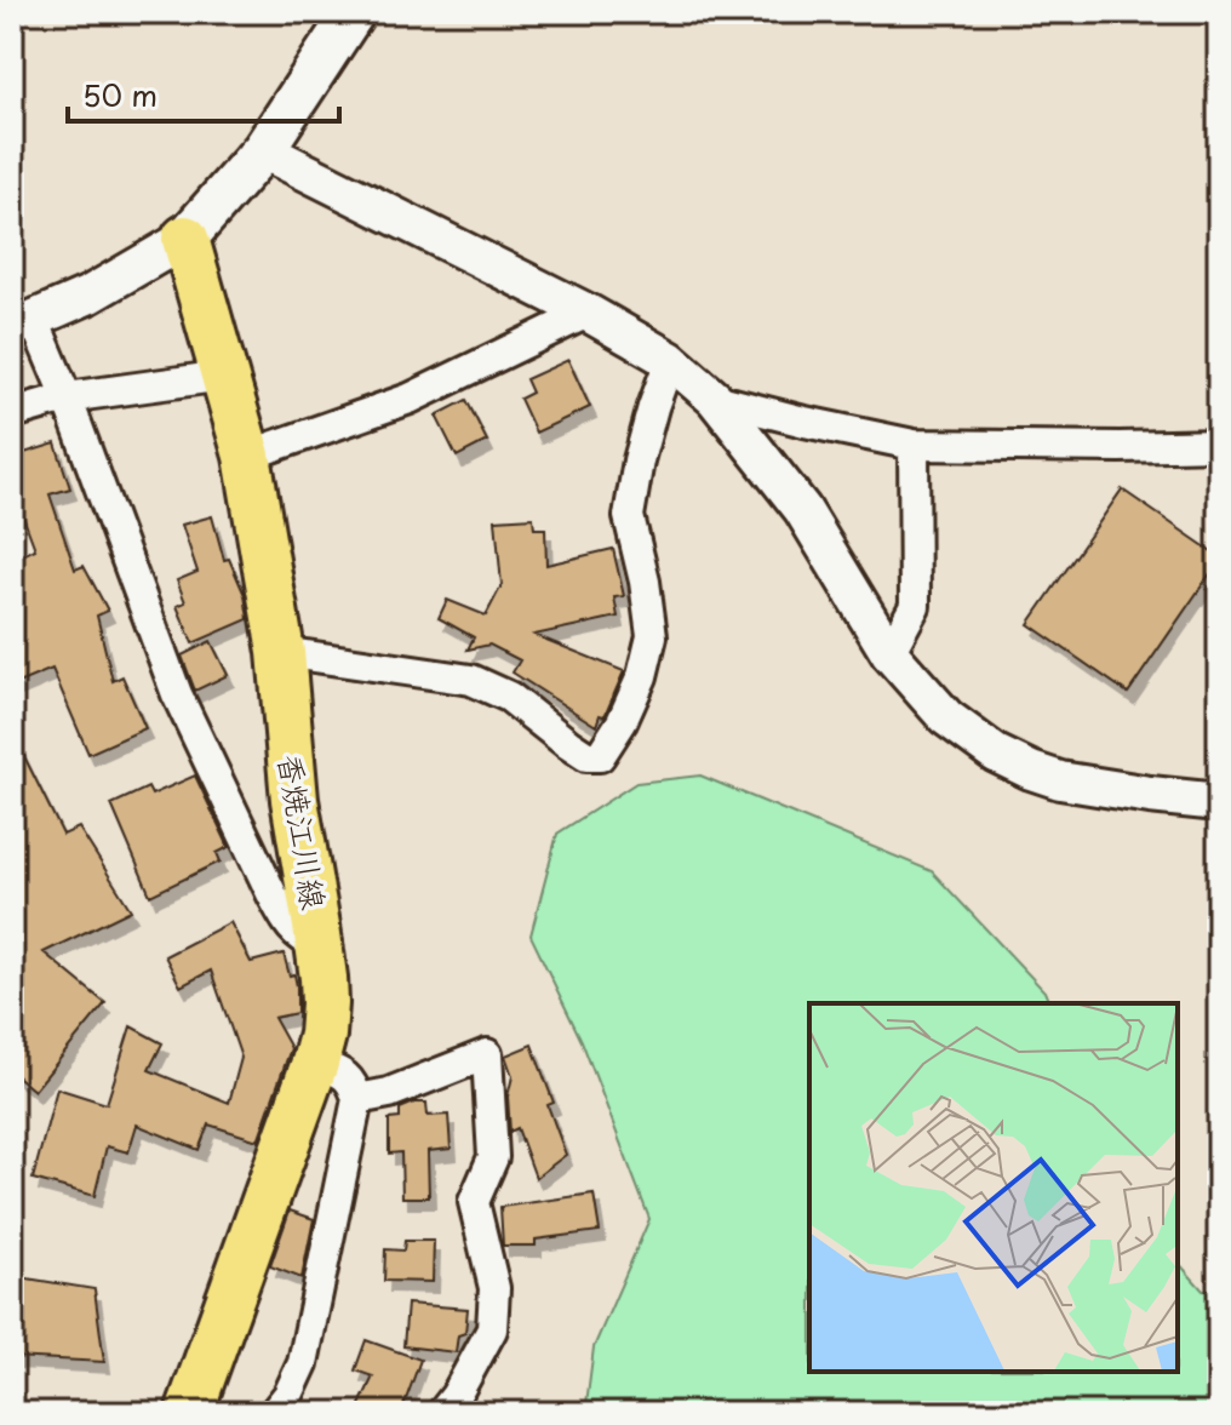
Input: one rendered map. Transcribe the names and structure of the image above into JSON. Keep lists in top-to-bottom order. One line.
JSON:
{"streets":{"main road":["香焼江川線"]},"scale_bar":"50 m"}
